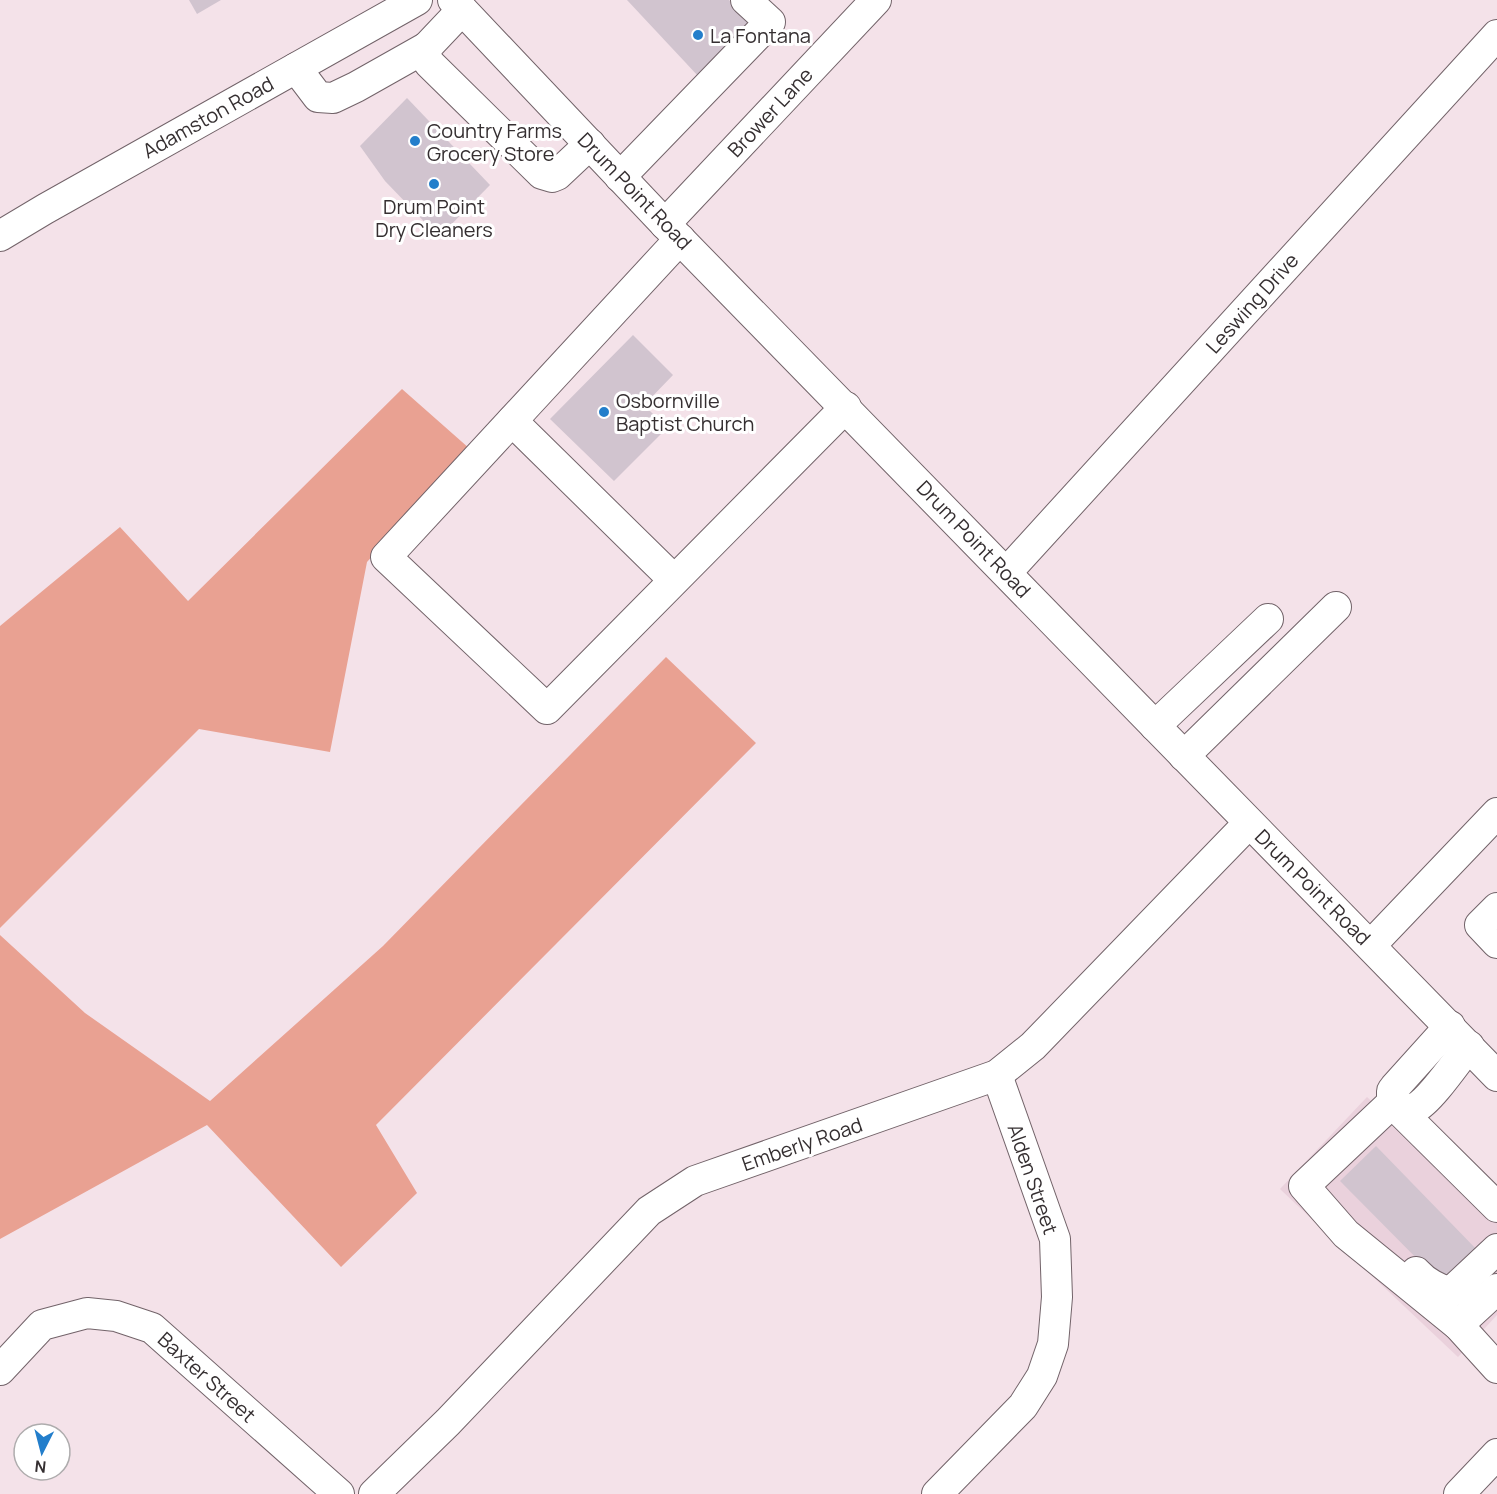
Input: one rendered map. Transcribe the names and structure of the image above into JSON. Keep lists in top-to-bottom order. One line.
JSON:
{"streets":{"street":["Brower Lane","Adamston Road","Drum Point Road","Leswing Drive","Emberly Road","Alden Street","Baxter Street"]},"crossings":[["Brower Lane","Drum Point Road"],["Drum Point Road","Leswing Drive"],["Drum Point Road","Emberly Road"],["Emberly Road","Alden Street"]],"places":["La Fontana","Country Farms Grocery Store","Drum Point Dry Cleaners","Osbornville Baptist Church"],"north":"bottom"}
